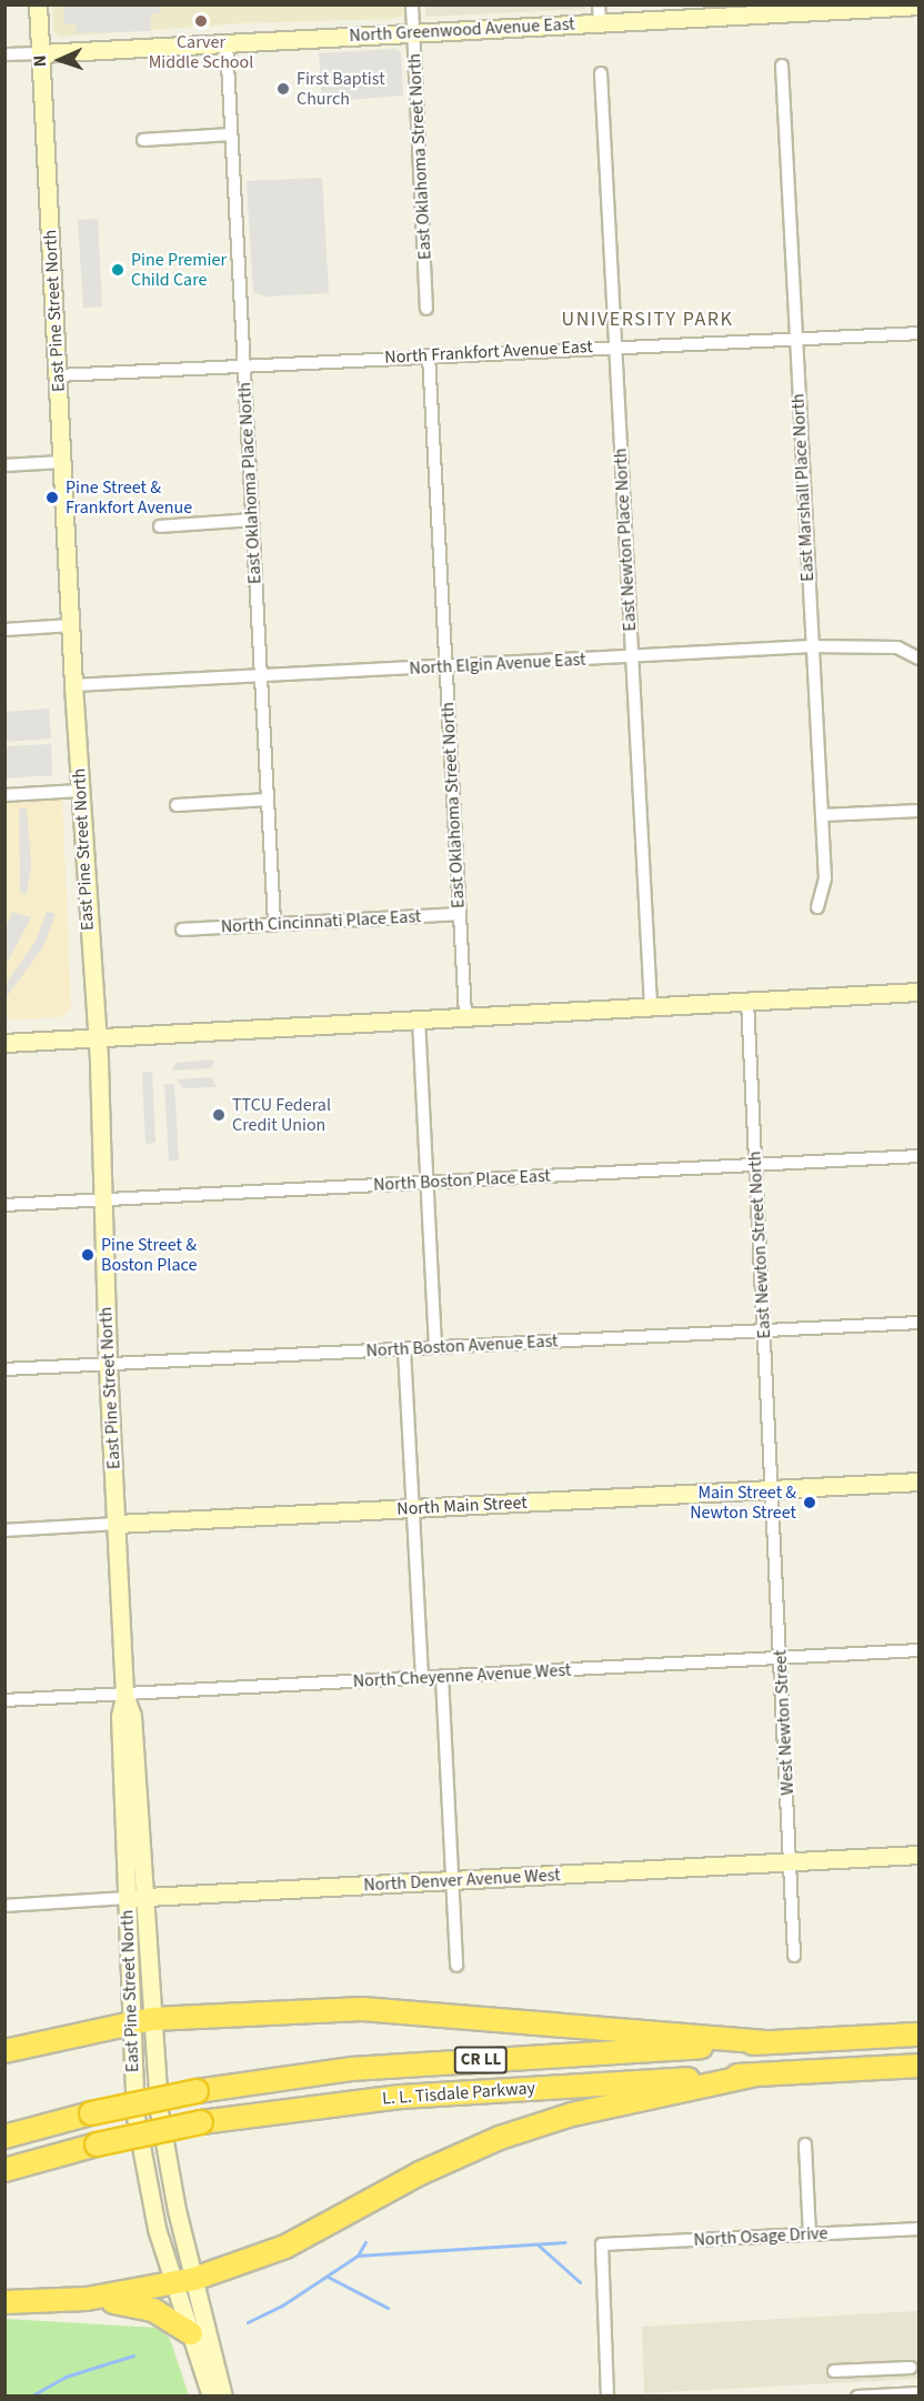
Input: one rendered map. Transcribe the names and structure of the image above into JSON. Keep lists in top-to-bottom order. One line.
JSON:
{"streets":{"highway":["CR LL","L. L. Tisdale Parkway"],"street":["North Greenwood Avenue East","East Oklahoma Street North","East Pine Street North","North Frankfort Avenue East","East Oklahoma Place North","East Marshall Place North","East Newton Place North","North Elgin Avenue East","North Cincinnati Place East","North Boston Place East","East Newton Street North","North Boston Avenue East","North Main Street","North Cheyenne Avenue West","West Newton Street","North Denver Avenue West","North Osage Drive"]},"crossings":[["North Greenwood Avenue East","East Oklahoma Street North"],["North Greenwood Avenue East","East Pine Street North"],["North Greenwood Avenue East","East Oklahoma Place North"],["East Oklahoma Street North","North Frankfort Avenue East"],["East Oklahoma Street North","North Elgin Avenue East"],["East Oklahoma Street North","North Cincinnati Place East"],["East Pine Street North","North Frankfort Avenue East"],["East Pine Street North","North Elgin Avenue East"],["East Pine Street North","North Boston Place East"],["East Pine Street North","North Boston Avenue East"],["East Pine Street North","North Main Street"],["East Pine Street North","North Cheyenne Avenue West"],["East Pine Street North","North Denver Avenue West"],["North Frankfort Avenue East","East Oklahoma Place North"],["North Frankfort Avenue East","East Marshall Place North"],["North Frankfort Avenue East","East Newton Place North"],["East Oklahoma Place North","North Elgin Avenue East"],["East Oklahoma Place North","North Cincinnati Place East"],["East Marshall Place North","North Elgin Avenue East"],["East Newton Place North","North Elgin Avenue East"],["North Boston Place East","East Newton Street North"],["East Newton Street North","North Boston Avenue East"],["East Newton Street North","North Main Street"],["East Newton Street North","West Newton Street"],["North Main Street","West Newton Street"],["North Cheyenne Avenue West","West Newton Street"],["West Newton Street","North Denver Avenue West"]],"districts":["UNIVERSITY PARK"],"places":["Carver Middle School","First Baptist Church","Pine Premier Child Care","Pine Street & Frankfort Avenue","TTCU Federal Credit Union","Pine Street & Boston Place","Main Street & Newton Street"],"north":"left"}
